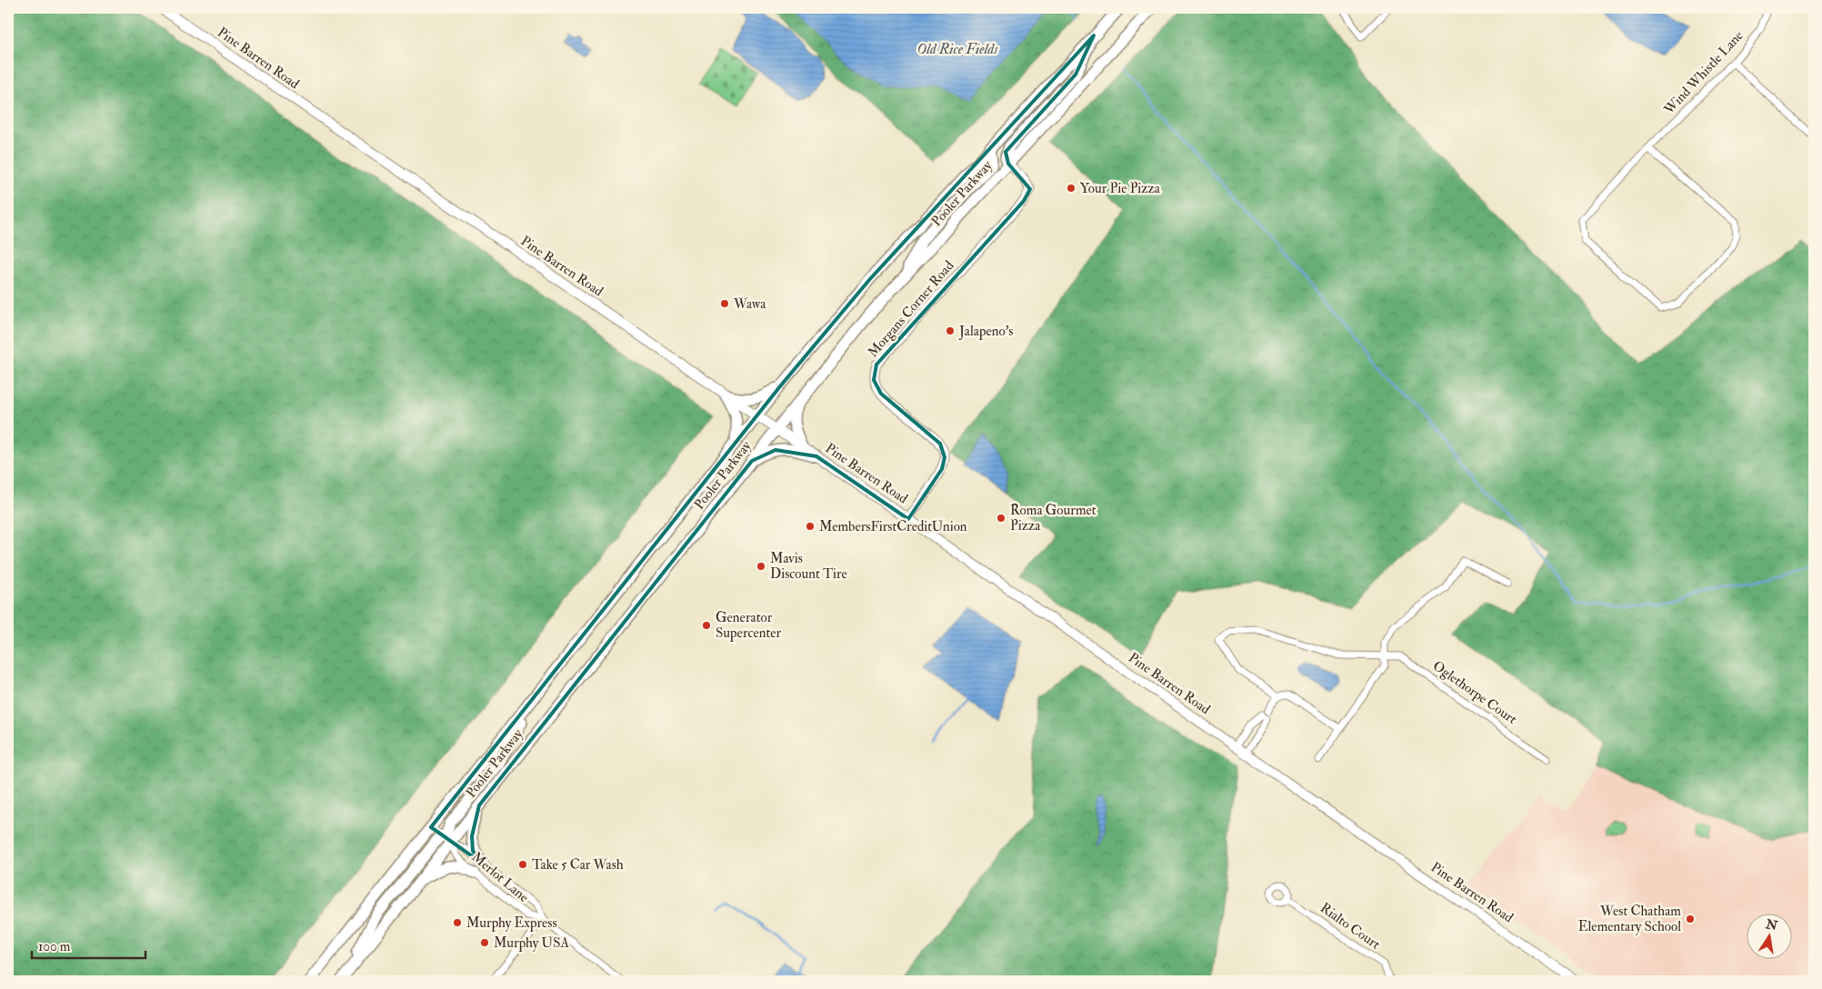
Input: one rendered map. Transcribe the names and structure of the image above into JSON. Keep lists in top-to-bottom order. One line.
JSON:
{"streets":{"main road":["Pine Barren Road","Pooler Parkway"],"street":["Wind Whistle Lane","Morgans Corner Road","Oglethorpe Court","Merlot Lane","Rialto Court"]},"crossings":[["Pine Barren Road","Pooler Parkway"],["Pine Barren Road","Morgans Corner Road"],["Pooler Parkway","Morgans Corner Road"],["Pooler Parkway","Merlot Lane"]],"water":["Old Rice Fields"],"places":["Your Pie Pizza","Wawa","Jalapeno's","Roma Gourmet Pizza","MembersFirstCreditUnion","Mavis Discount Tire","Generator Supercenter","Take 5 Car Wash","West Chatham Elementary School","Murphy Express","Murphy USA"],"scale_bar":"100 m","north":"top"}
